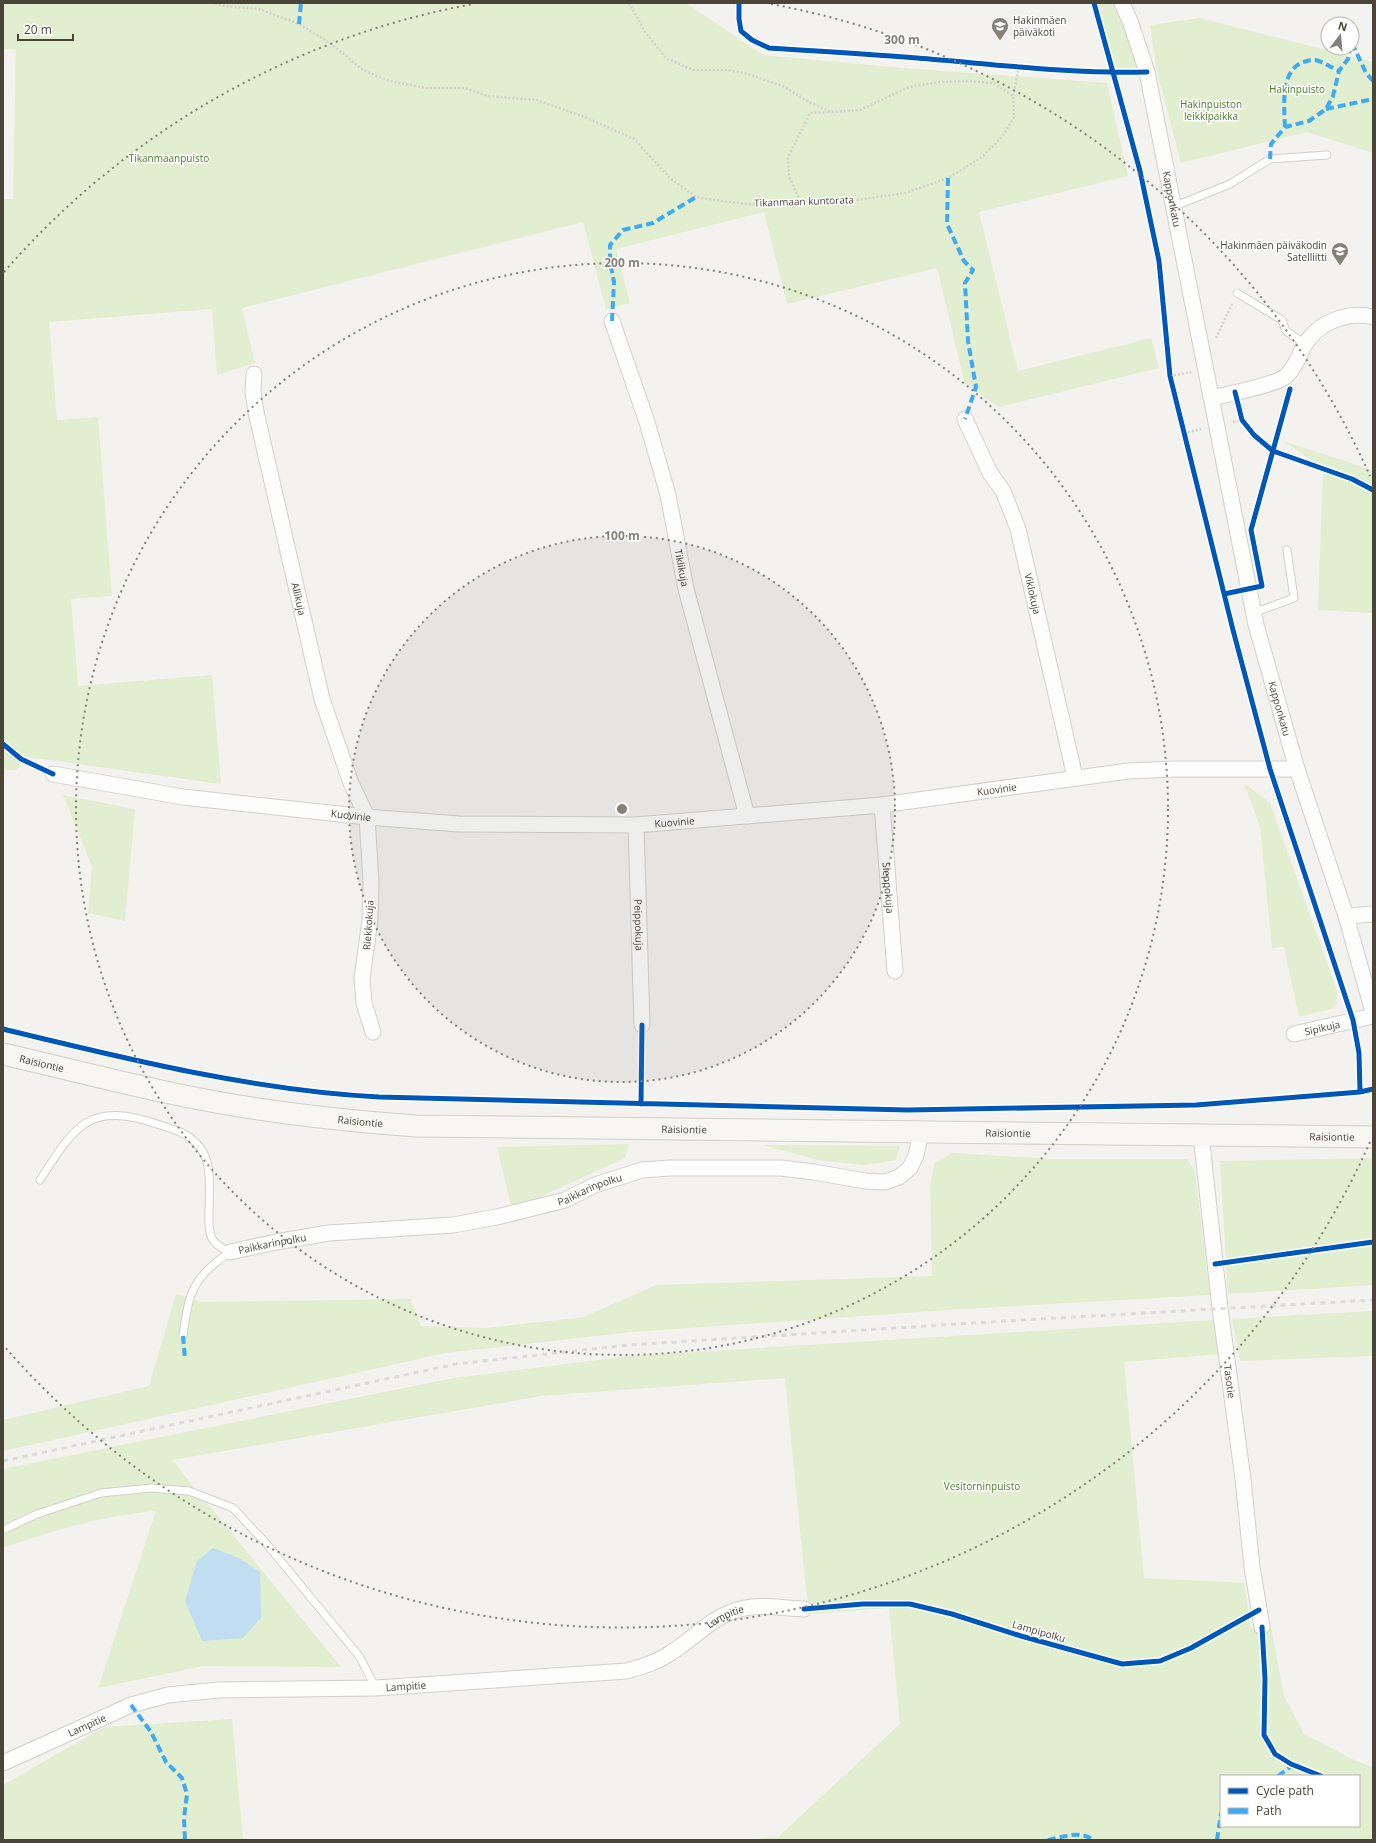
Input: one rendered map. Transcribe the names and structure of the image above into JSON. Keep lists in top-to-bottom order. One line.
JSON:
{"streets":{"main road":["Raisiontie"],"street":["Kapponkatu","Tiklikuja","Viklokuja","Allikuja","Kuovinie","Sieppokuja","Riekkokuja","Peippokuja","Sipikuja","Paikkarinpolku","Tasotie","Lampitie"],"path":["Tikanmaan kuntorata"],"cycle path":["Lampipolku"]},"crossings":[["Kapponkatu","Kuovinie"],["Tiklikuja","Kuovinie"],["Viklokuja","Kuovinie"],["Allikuja","Kuovinie"],["Allikuja","Riekkokuja"],["Kuovinie","Sieppokuja"],["Kuovinie","Riekkokuja"],["Kuovinie","Peippokuja"],["Raisiontie","Paikkarinpolku"],["Raisiontie","Tasotie"]],"parks":["Hakinpuisto","Hakinpuiston leikkipaikka","Tikanmaanpuisto","Vesitorninpuisto"],"places":{"school or university":["Hakinmäen päiväkoti","Hakinmäen päiväkodin Satelliitti"]},"legend":["Cycle path","Path"],"scale_bar":"20 m","north":"top","rings":["300 m","200 m","100 m"]}
